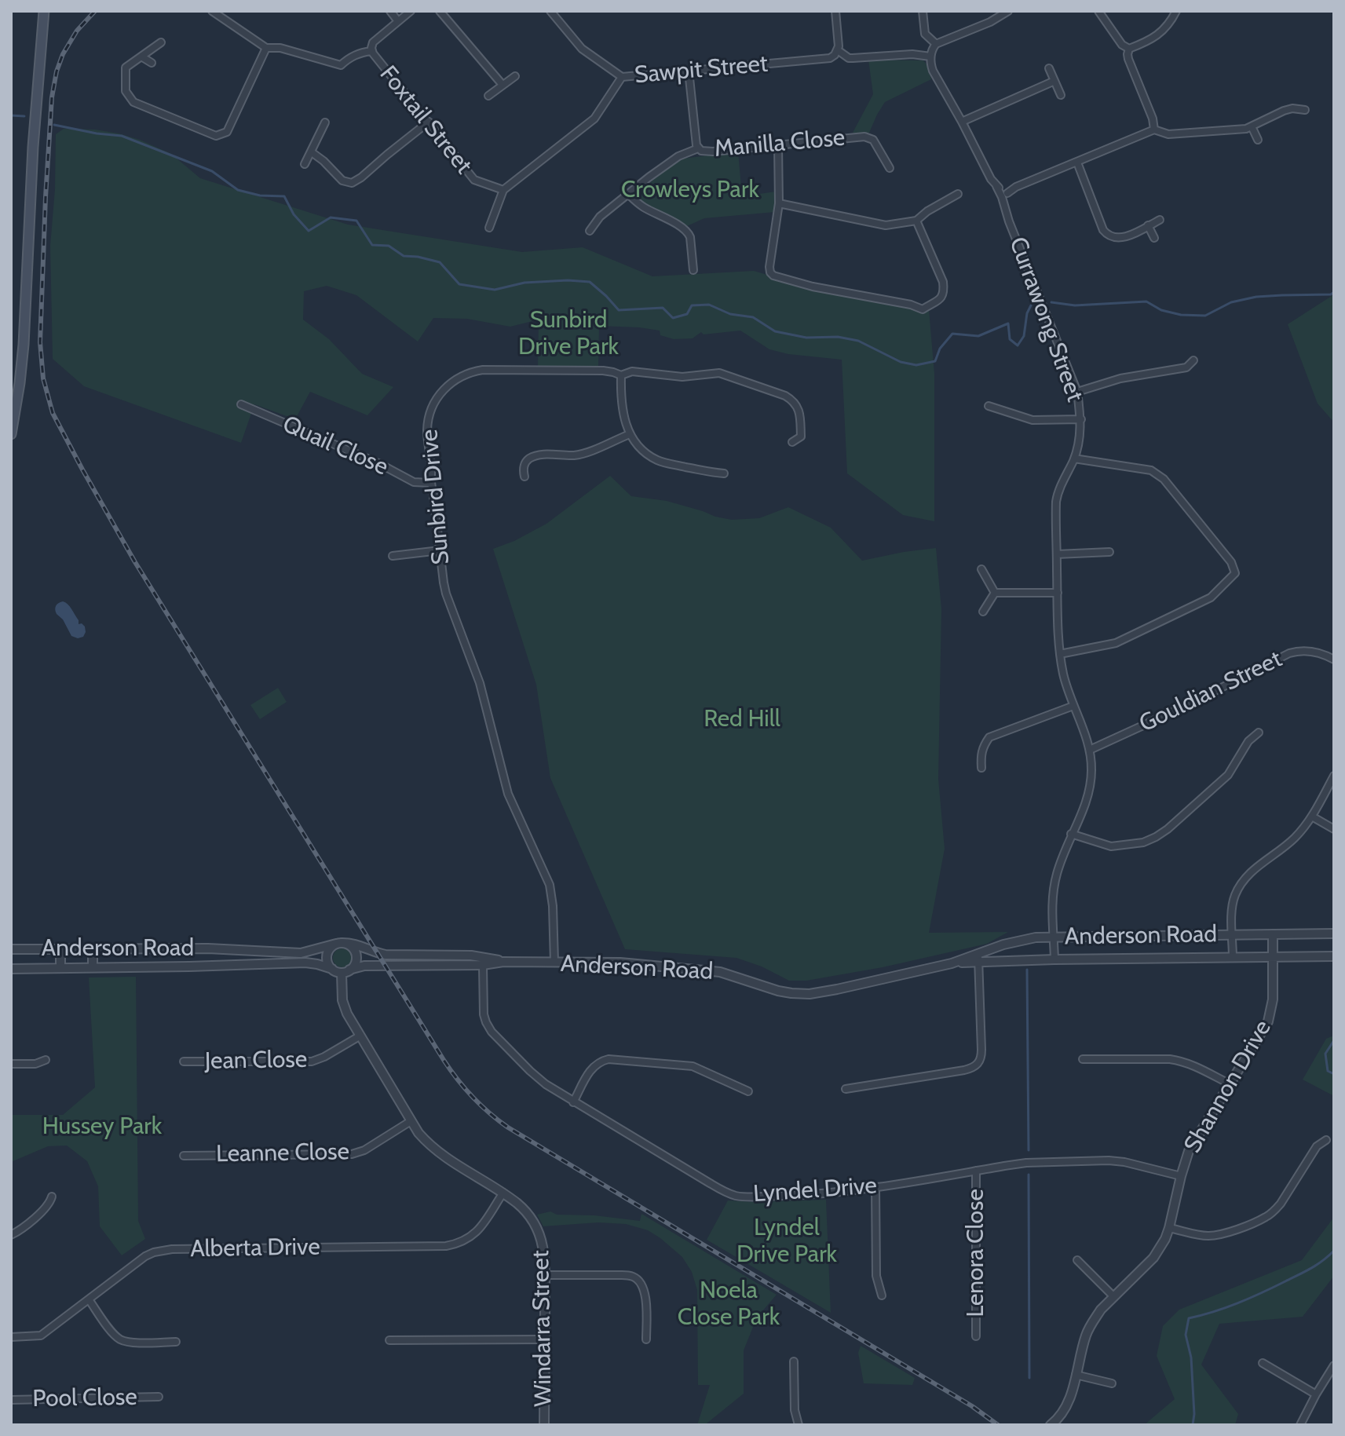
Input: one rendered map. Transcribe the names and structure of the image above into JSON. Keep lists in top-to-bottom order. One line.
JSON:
{"streets":{"street":["Sawpit Street","Foxtail Street","Manilla Close","Currawong Street","Quail Close","Sunbird Drive","Gouldian Street","Anderson Road","Jean Close","Shannon Drive","Leanne Close","Lyndel Drive","Alberta Drive","Lenora Close","Windarra Street","Pool Close"]},"crossings":[["Sawpit Street","Manilla Close"],["Currawong Street","Gouldian Street"],["Currawong Street","Anderson Road"],["Quail Close","Sunbird Drive"],["Sunbird Drive","Anderson Road"],["Anderson Road","Shannon Drive"],["Anderson Road","Lyndel Drive"],["Anderson Road","Windarra Street"],["Jean Close","Windarra Street"],["Shannon Drive","Lyndel Drive"],["Leanne Close","Windarra Street"],["Lyndel Drive","Lenora Close"],["Alberta Drive","Windarra Street"]],"parks":["Crowleys Park","Sunbird Drive Park","Red Hill","Hussey Park","Lyndel Drive Park","Noela Close Park"]}
